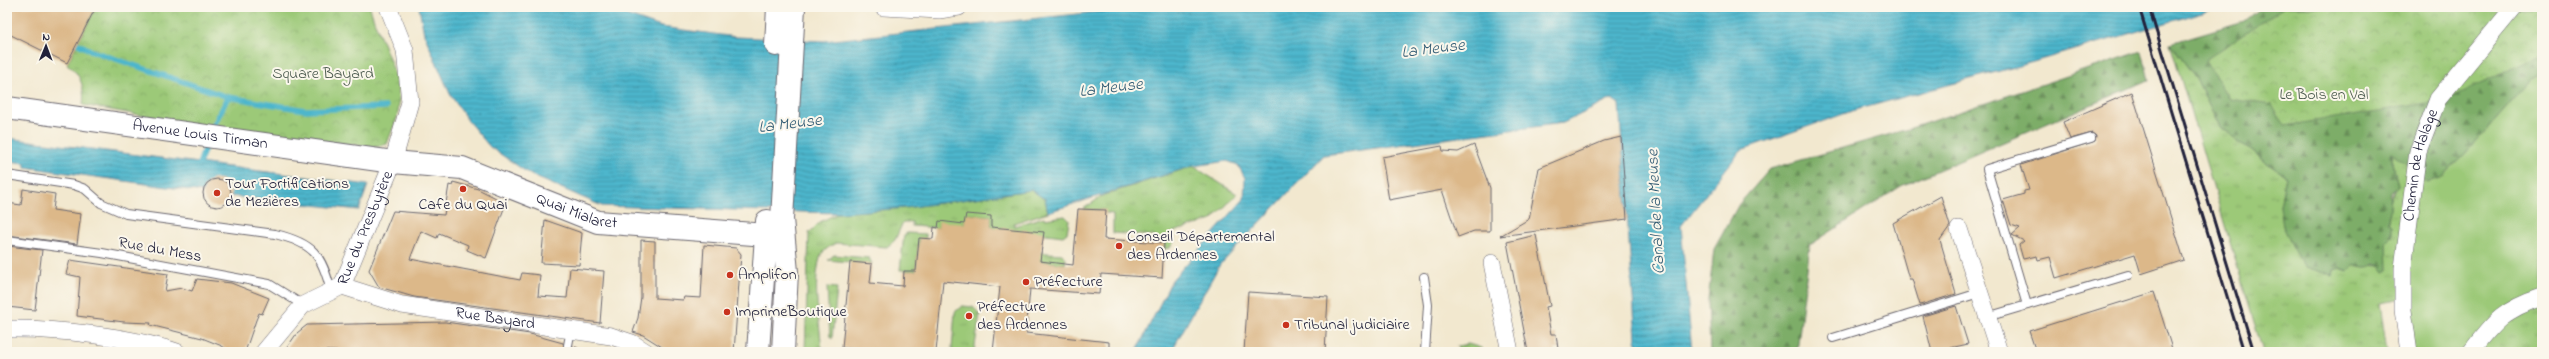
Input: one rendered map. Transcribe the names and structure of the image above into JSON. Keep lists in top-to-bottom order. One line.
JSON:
{"streets":{"main road":["Avenue Louis Tirman","Quai Mialaret"],"street":["Chemin de Halage","Rue du Presbytère","Rue Bayard"],"lane":["Rue du Mess"]},"crossings":[["Avenue Louis Tirman","Quai Mialaret"],["Avenue Louis Tirman","Rue du Presbytère"],["Quai Mialaret","Rue du Presbytère"],["Rue du Presbytère","Rue du Mess"],["Rue du Presbytère","Rue Bayard"]],"water":["La Meuse","Canal de la Meuse"],"parks":["Square Bayard","Le Bois en Val"],"places":["Cafe du Quai","Tour Fortifications de Mezières","Conseil Départemental des Ardennes","Amplifon","Préfecture","ImprimeBoutique","Préfecture des Ardennes","Tribunal judiciaire"],"north":"top"}
